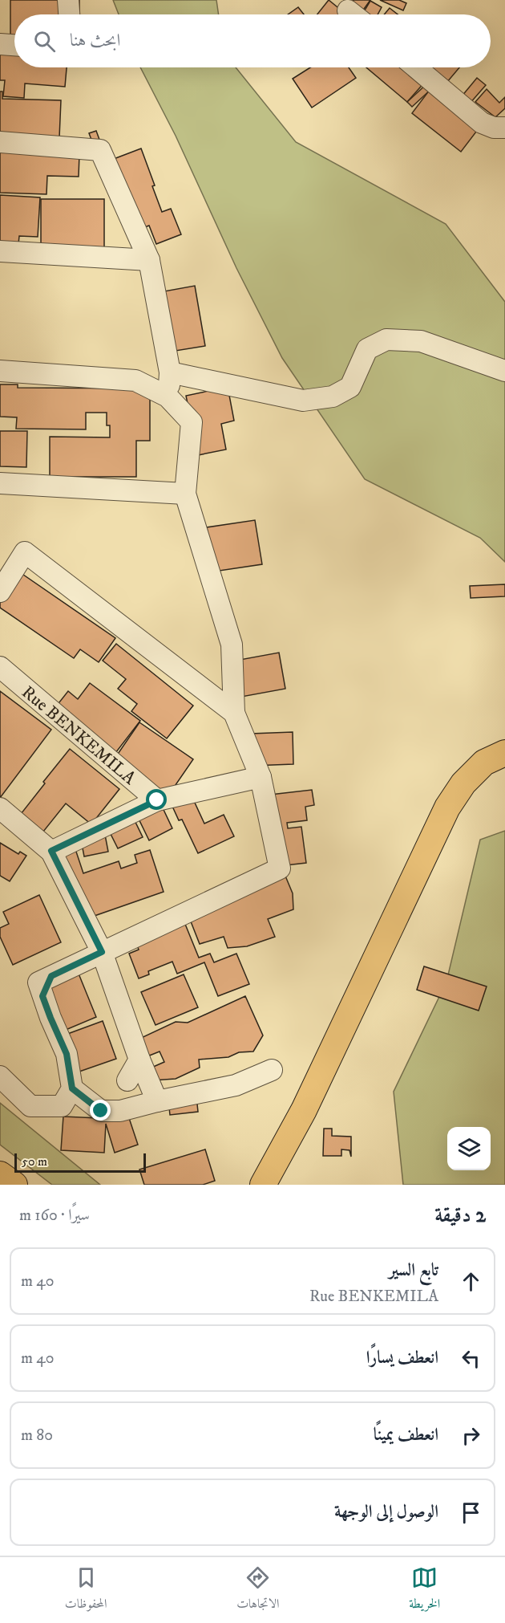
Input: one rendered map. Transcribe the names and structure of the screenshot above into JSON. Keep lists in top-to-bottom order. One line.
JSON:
{"streets":{"street":["Rue BENKEMILA"]},"scale_bar":"50 m","page":{"search":"ابحث هنا","scale":"50 m","heading":["2 دقيقة","سيرًا · 160 m"],"list":[["تابع السير","Rue BENKEMILA","40 m"],["انعطف يسارًا","40 m"],["انعطف يمينًا","80 m"],"الوصول إلى الوجهة"],"nav":["الخريطة","الاتجاهات","المحفوظات"]}}
